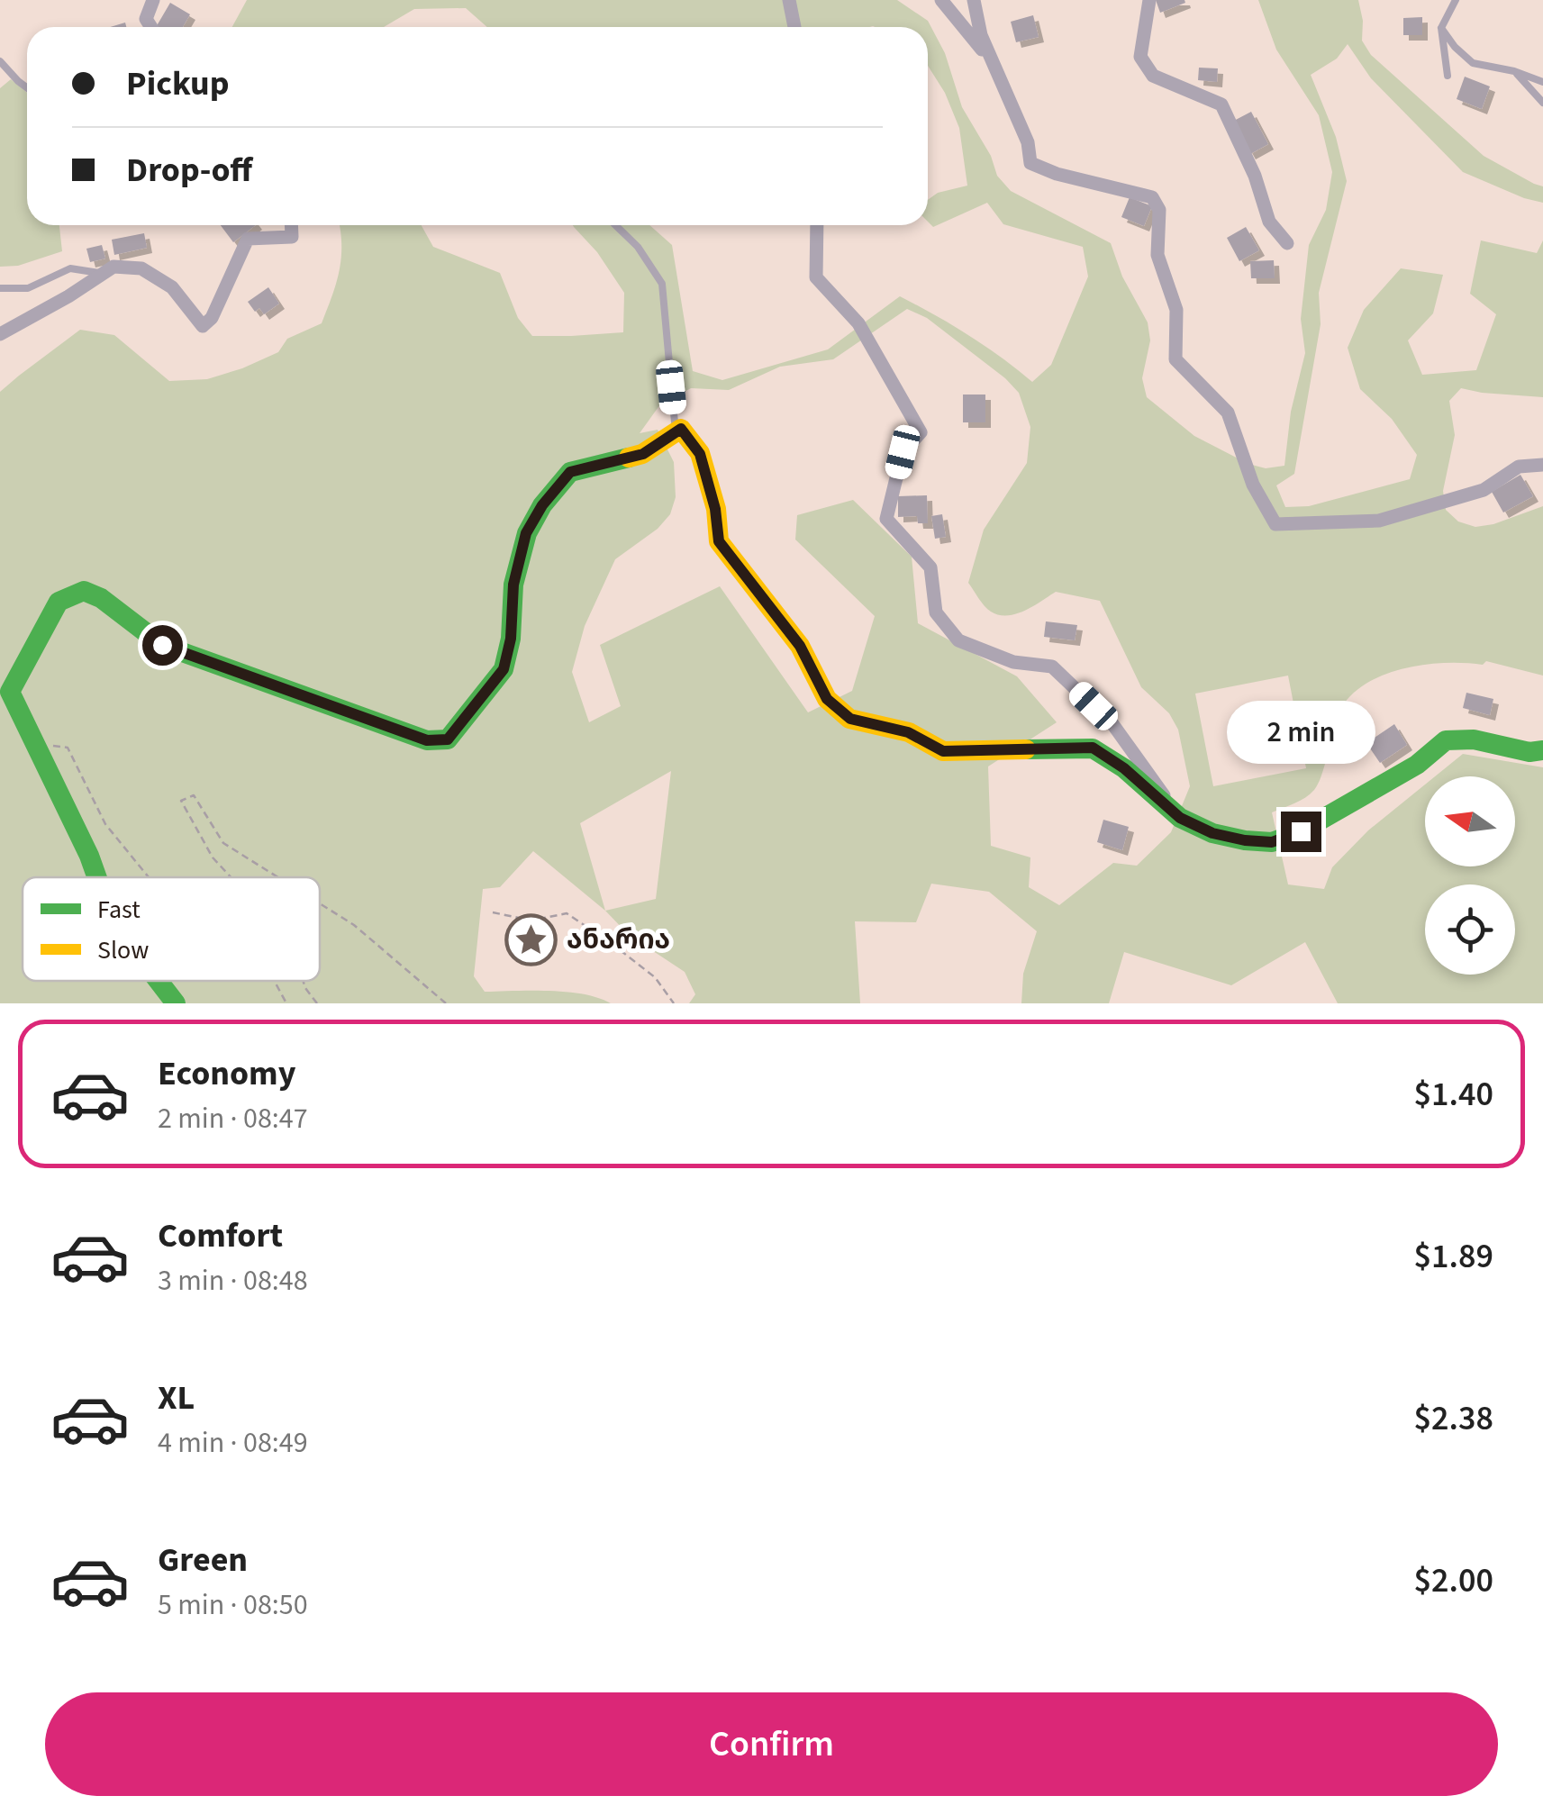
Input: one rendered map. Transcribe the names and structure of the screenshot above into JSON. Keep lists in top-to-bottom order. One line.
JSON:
{"places":{"place":["ანარია"]},"legend":["Fast","Slow"],"north":"left","page":{"banner":["Pickup","Drop-off"],"bubble":"2 min","list":[{"name":"Economy","note":"2 min · 08:47","value":"$1.40"},{"name":"Comfort","note":"3 min · 08:48","value":"$1.89"},{"name":"XL","note":"4 min · 08:49","value":"$2.38"},{"name":"Green","note":"5 min · 08:50","value":"$2.00"}],"buttons":"Confirm"}}
